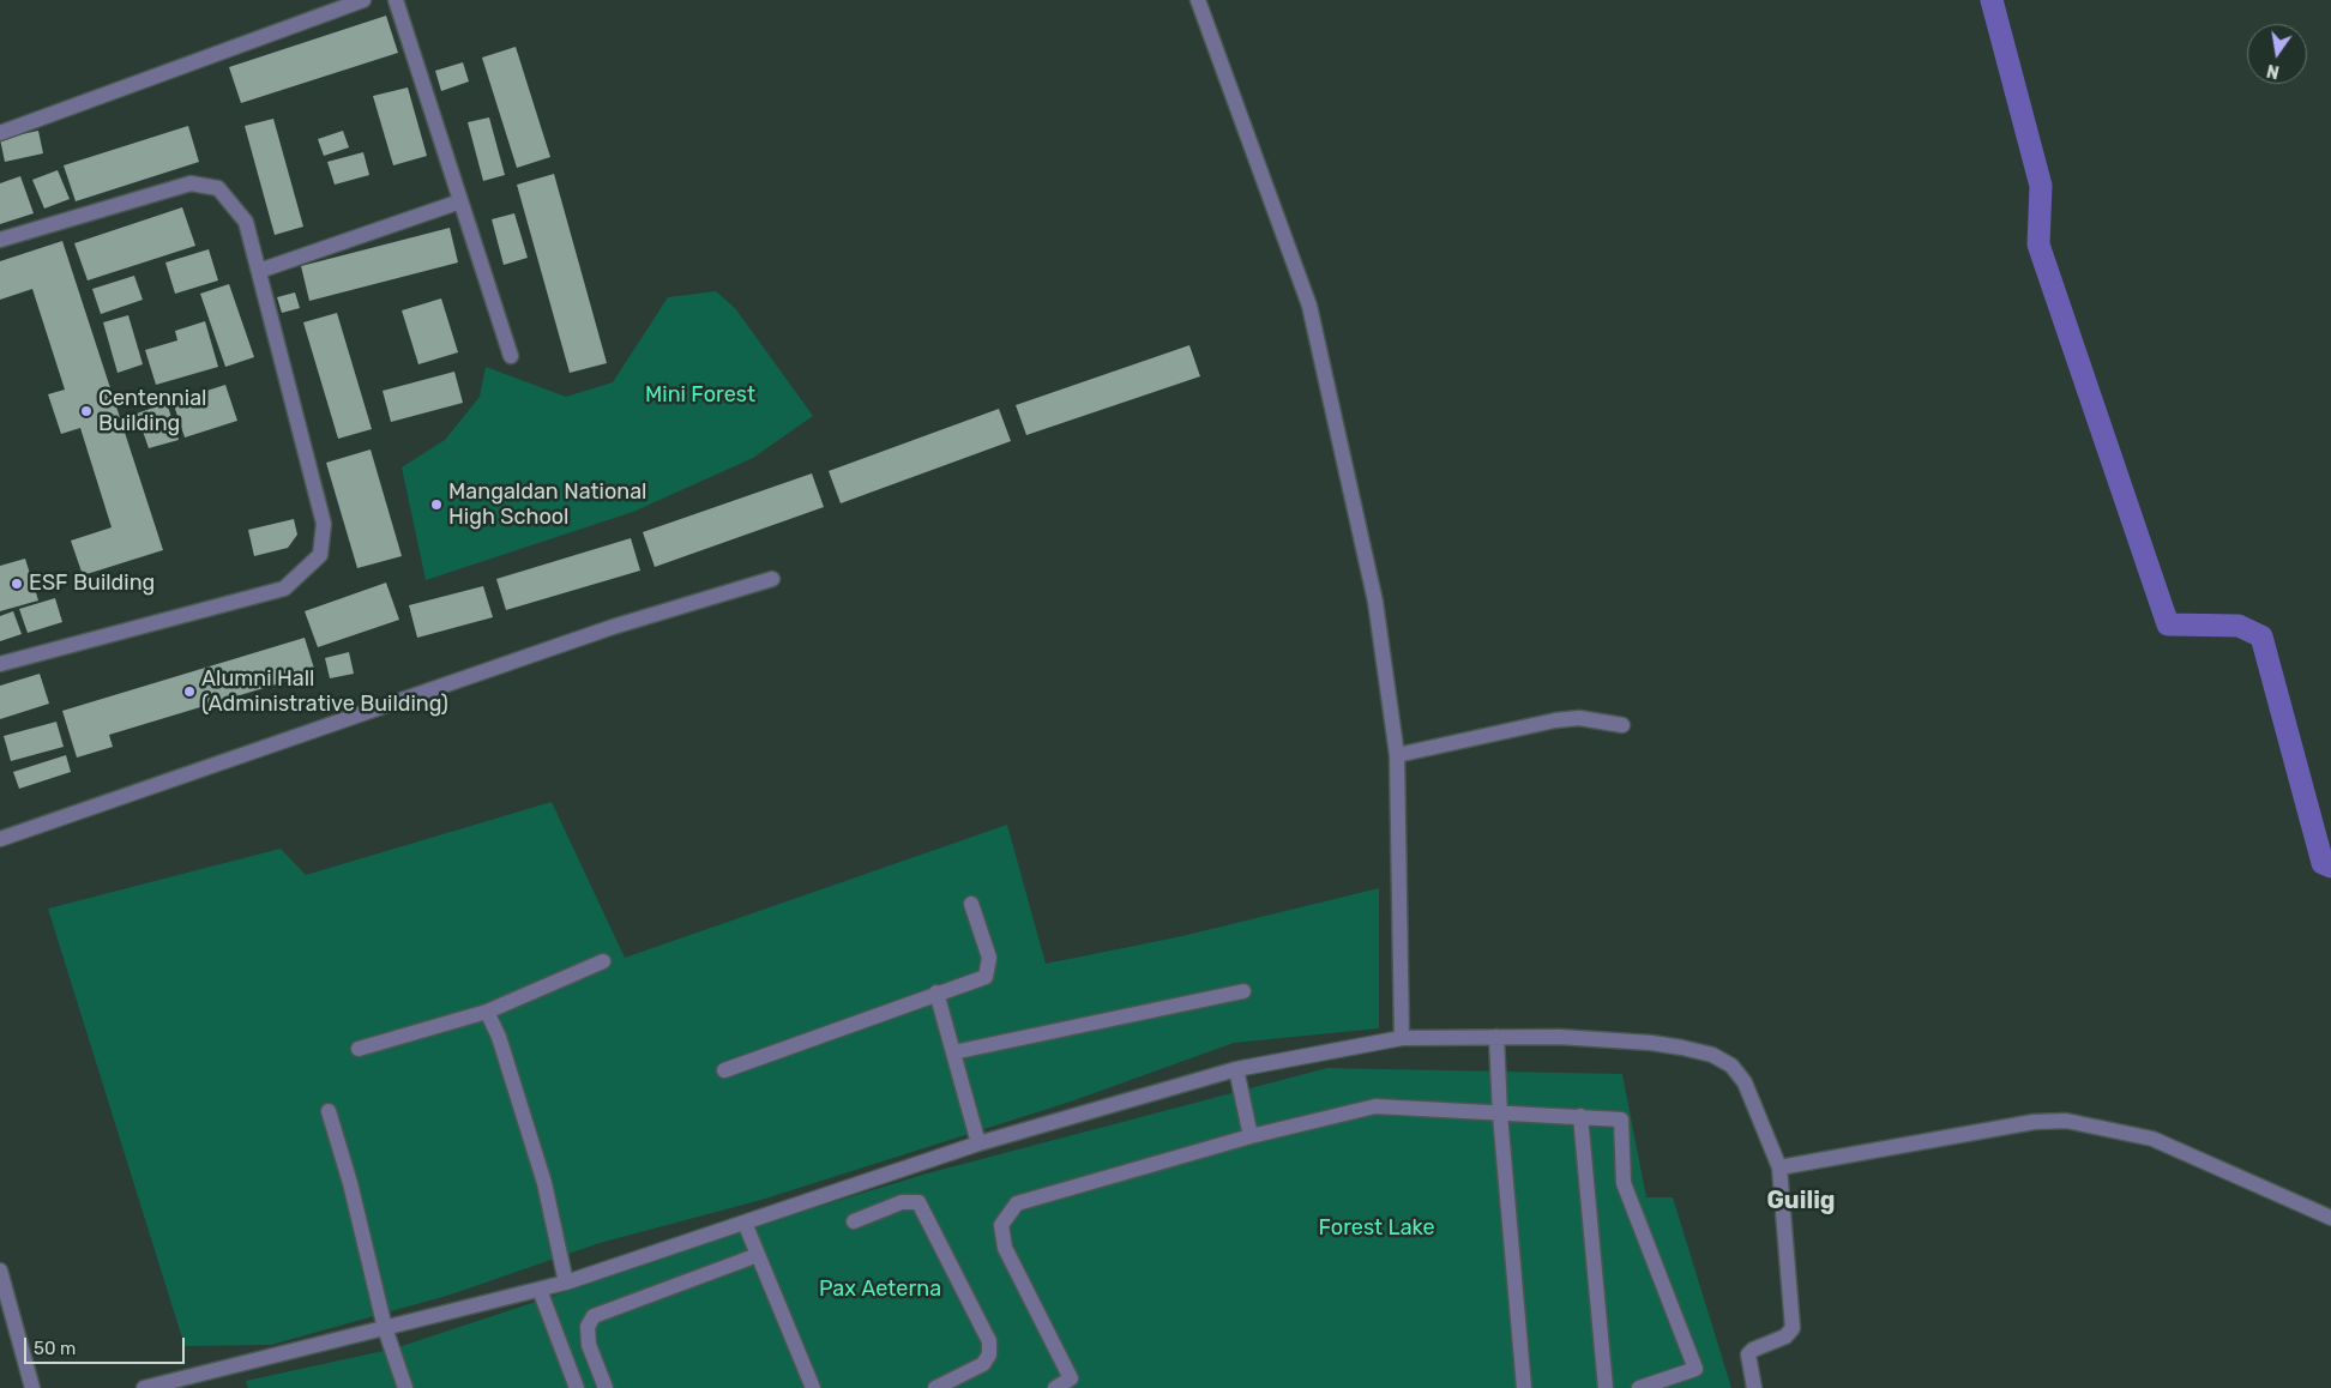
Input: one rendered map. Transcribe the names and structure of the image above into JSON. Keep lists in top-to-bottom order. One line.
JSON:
{"districts":["Guilig"],"parks":["Mini Forest","Forest Lake","Pax Aeterna"],"places":["Centennial Building","Mangaldan National High School","ESF Building","Alumni Hall (Administrative Building)"],"scale_bar":"50 m","north":"bottom"}
